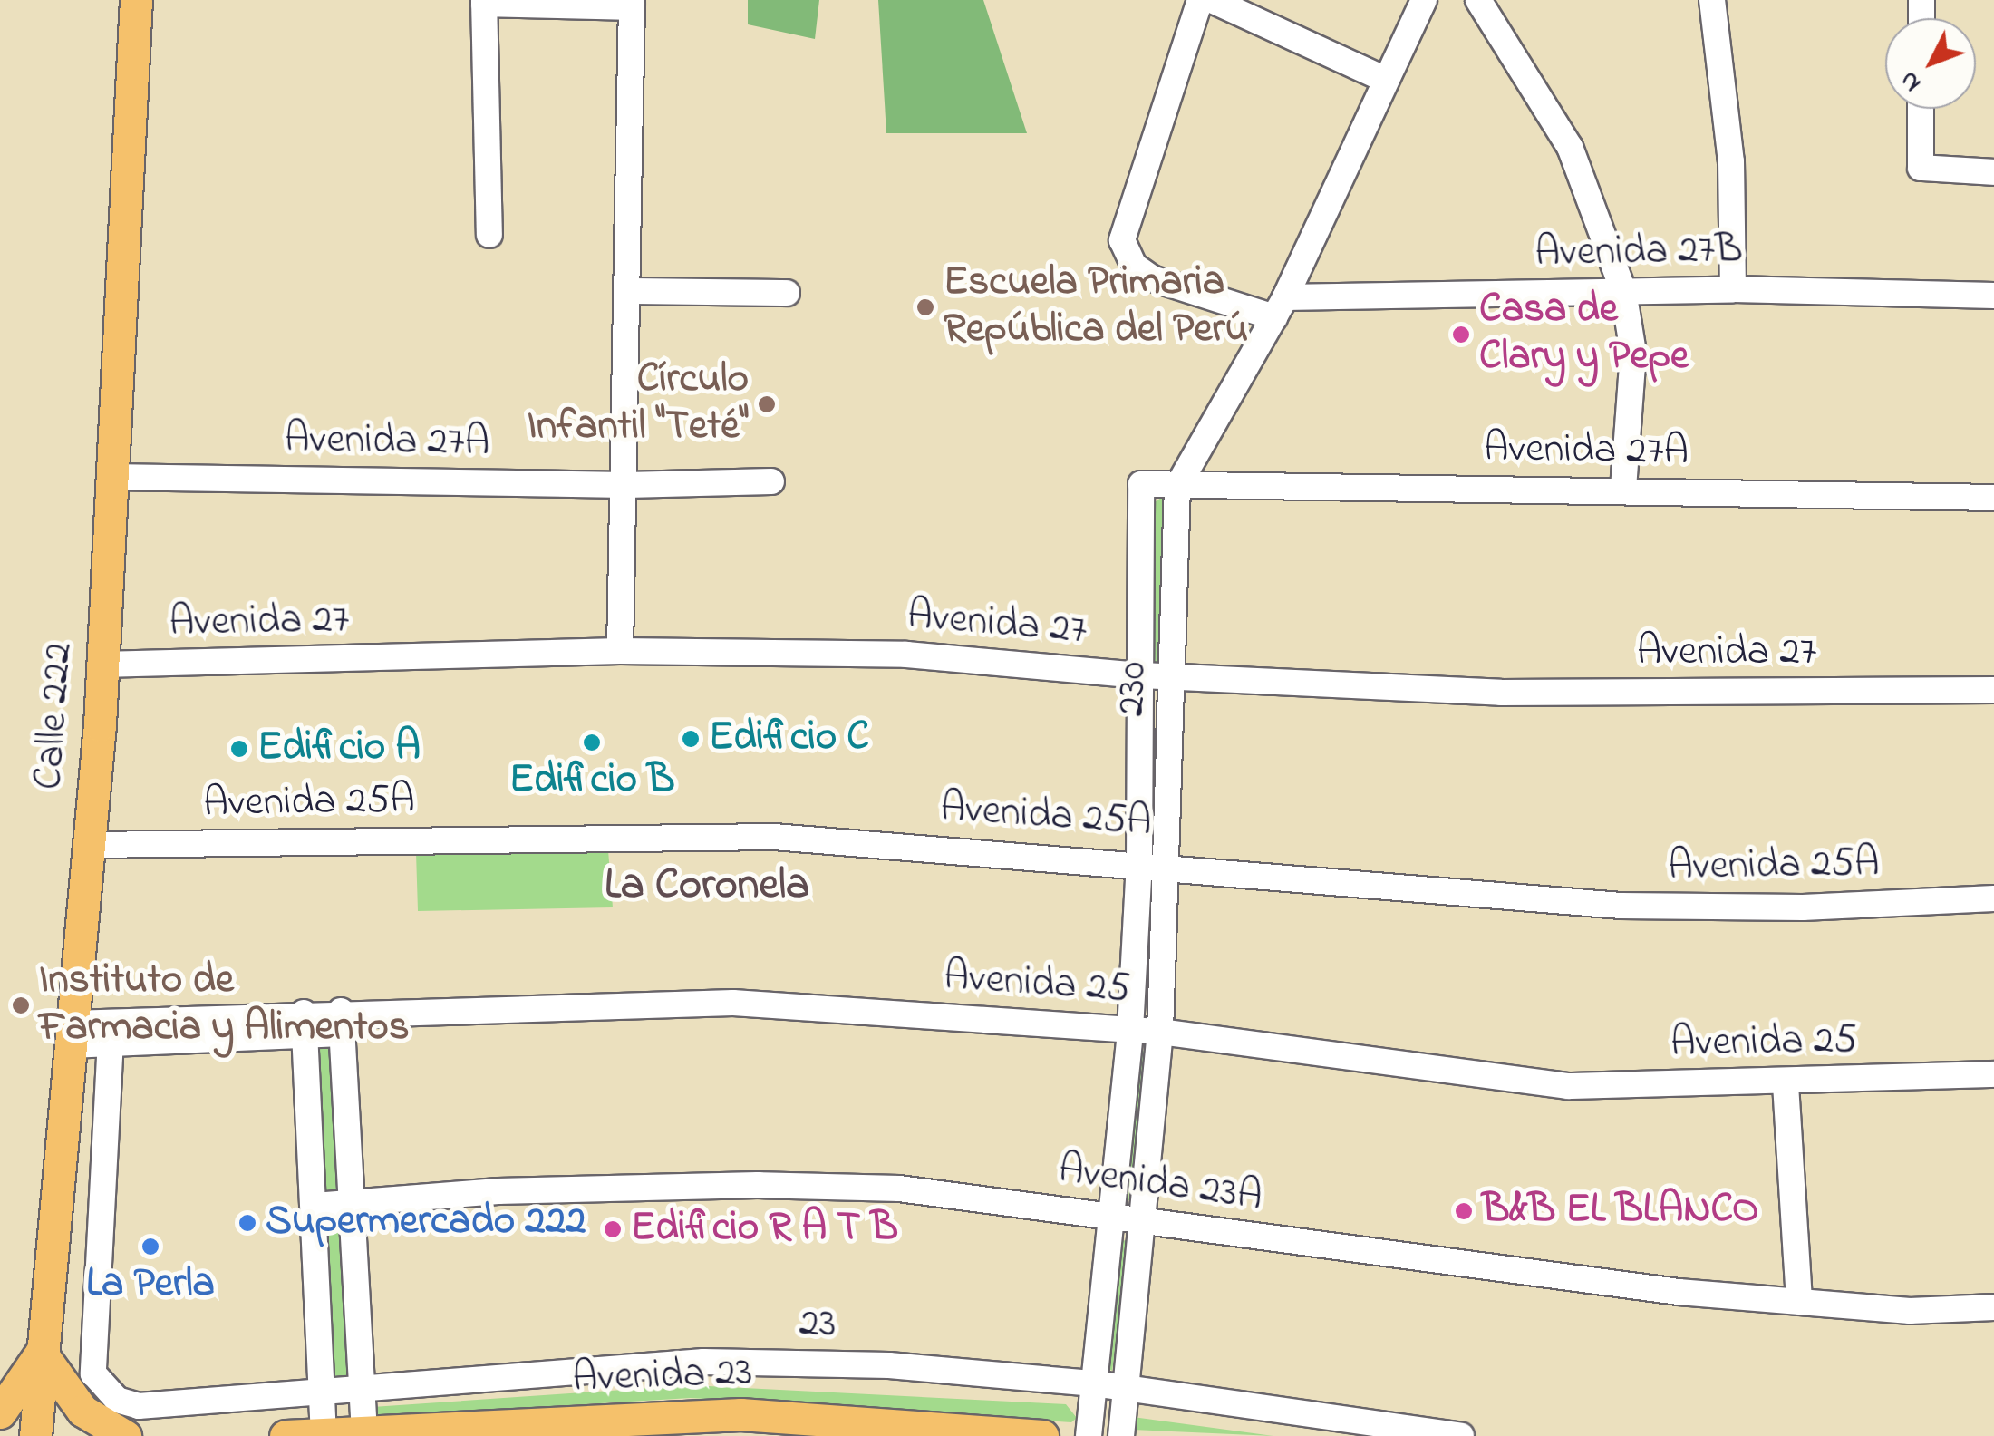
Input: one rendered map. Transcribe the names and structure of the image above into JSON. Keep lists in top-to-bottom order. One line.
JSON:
{"streets":{"main road":["Calle 222","Avenida 23"],"street":["Avenida 27B","Avenida 27A","Avenida 27","230","Avenida 25A","Avenida 25","Avenida 23A","23"]},"crossings":[["Avenida 27B","230"],["Avenida 27A","230"],["Avenida 27A","Calle 222"],["Avenida 27","230"],["Avenida 27","Calle 222"],["230","Avenida 25A"],["230","Avenida 25"],["230","Avenida 23A"],["230","23"],["Calle 222","Avenida 25A"],["Calle 222","Avenida 25"],["Avenida 25","23"]],"districts":["La Coronela"],"places":["Escuela Primaria República del Perú","Casa de Clary y Pepe","Círculo Infantil \"Teté\"","Edificio C","Edificio B","Edificio A","Instituto de Farmacia y Alimentos","B&B EL BLANCO","Supermercado 222","Edificio R A T B","La Perla"],"north":"bottom left"}
